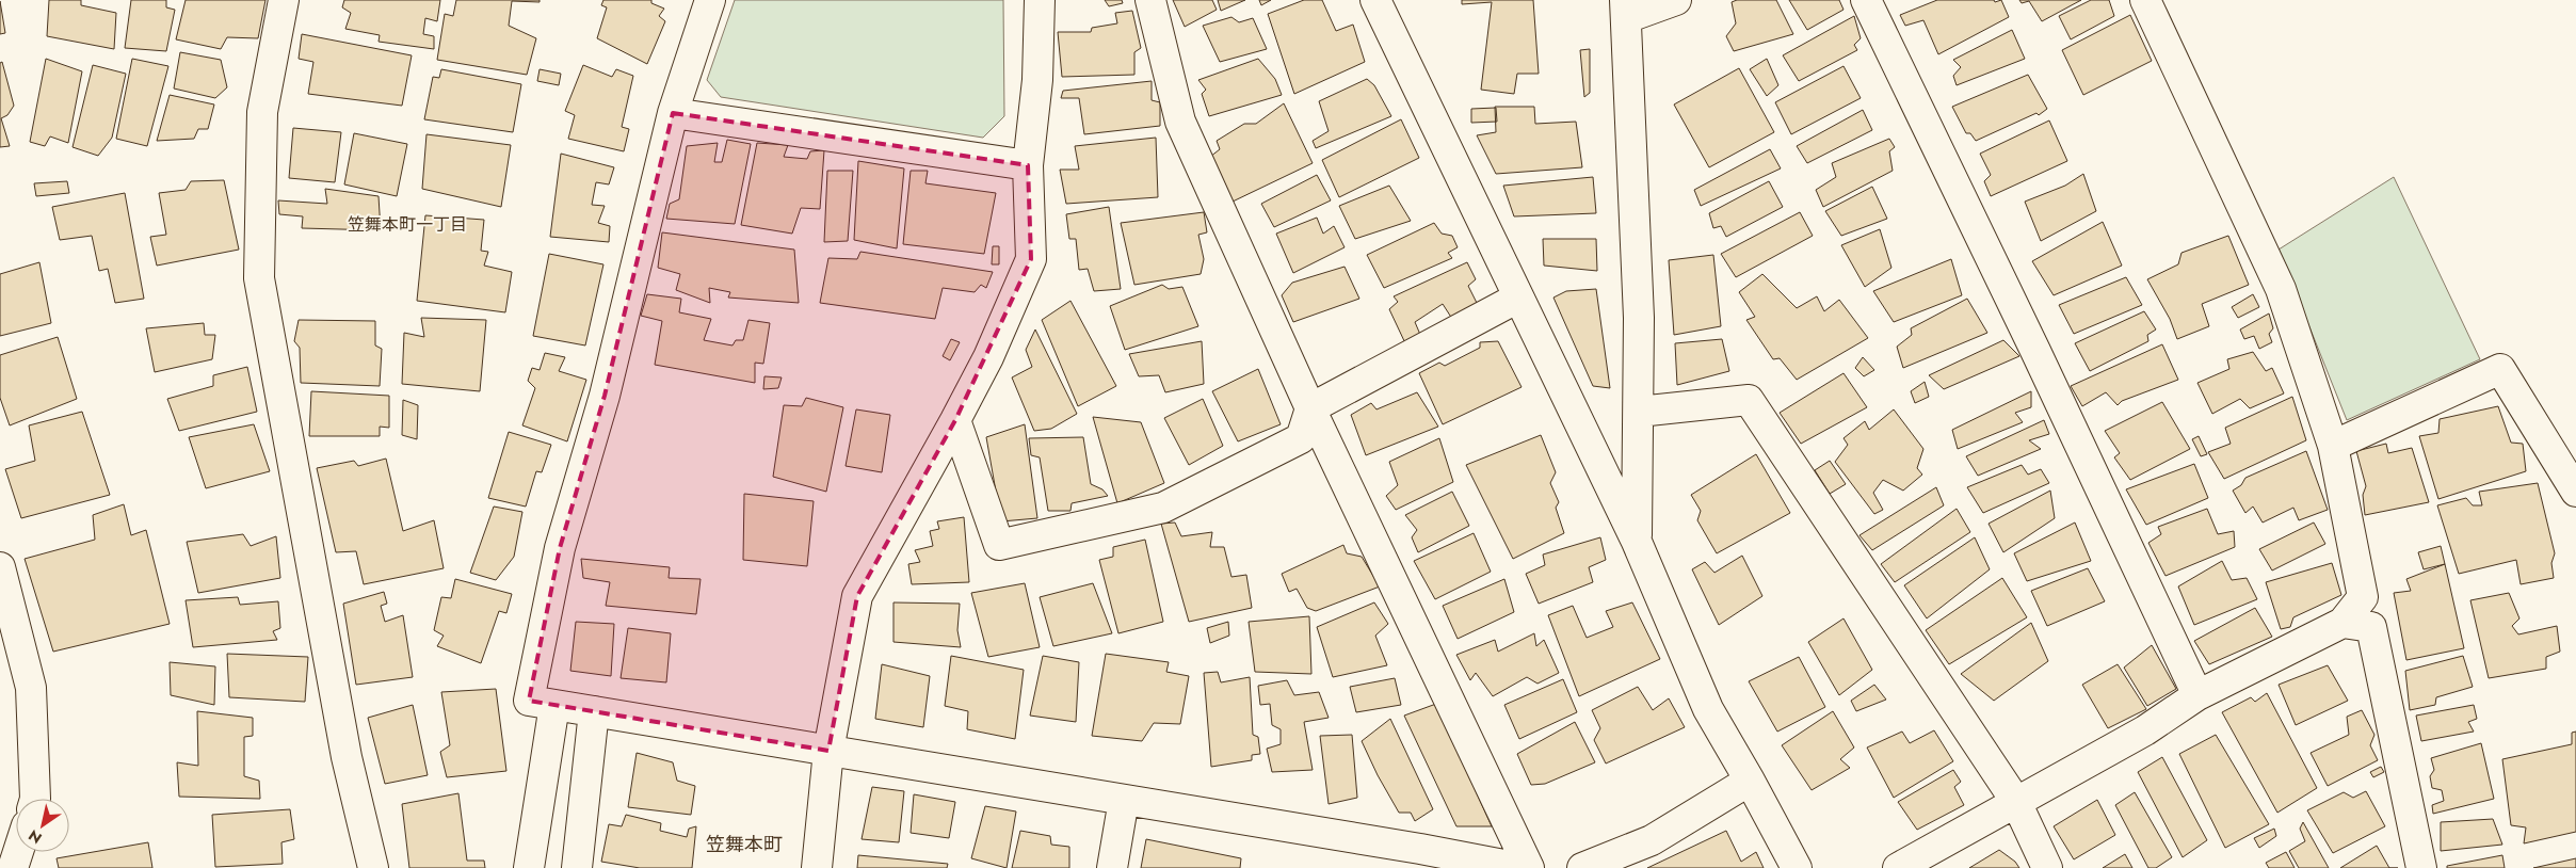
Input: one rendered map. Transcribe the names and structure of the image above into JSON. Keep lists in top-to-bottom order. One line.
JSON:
{"districts":["笠舞本町一丁目","笠舞本町"],"north":"bottom left"}
